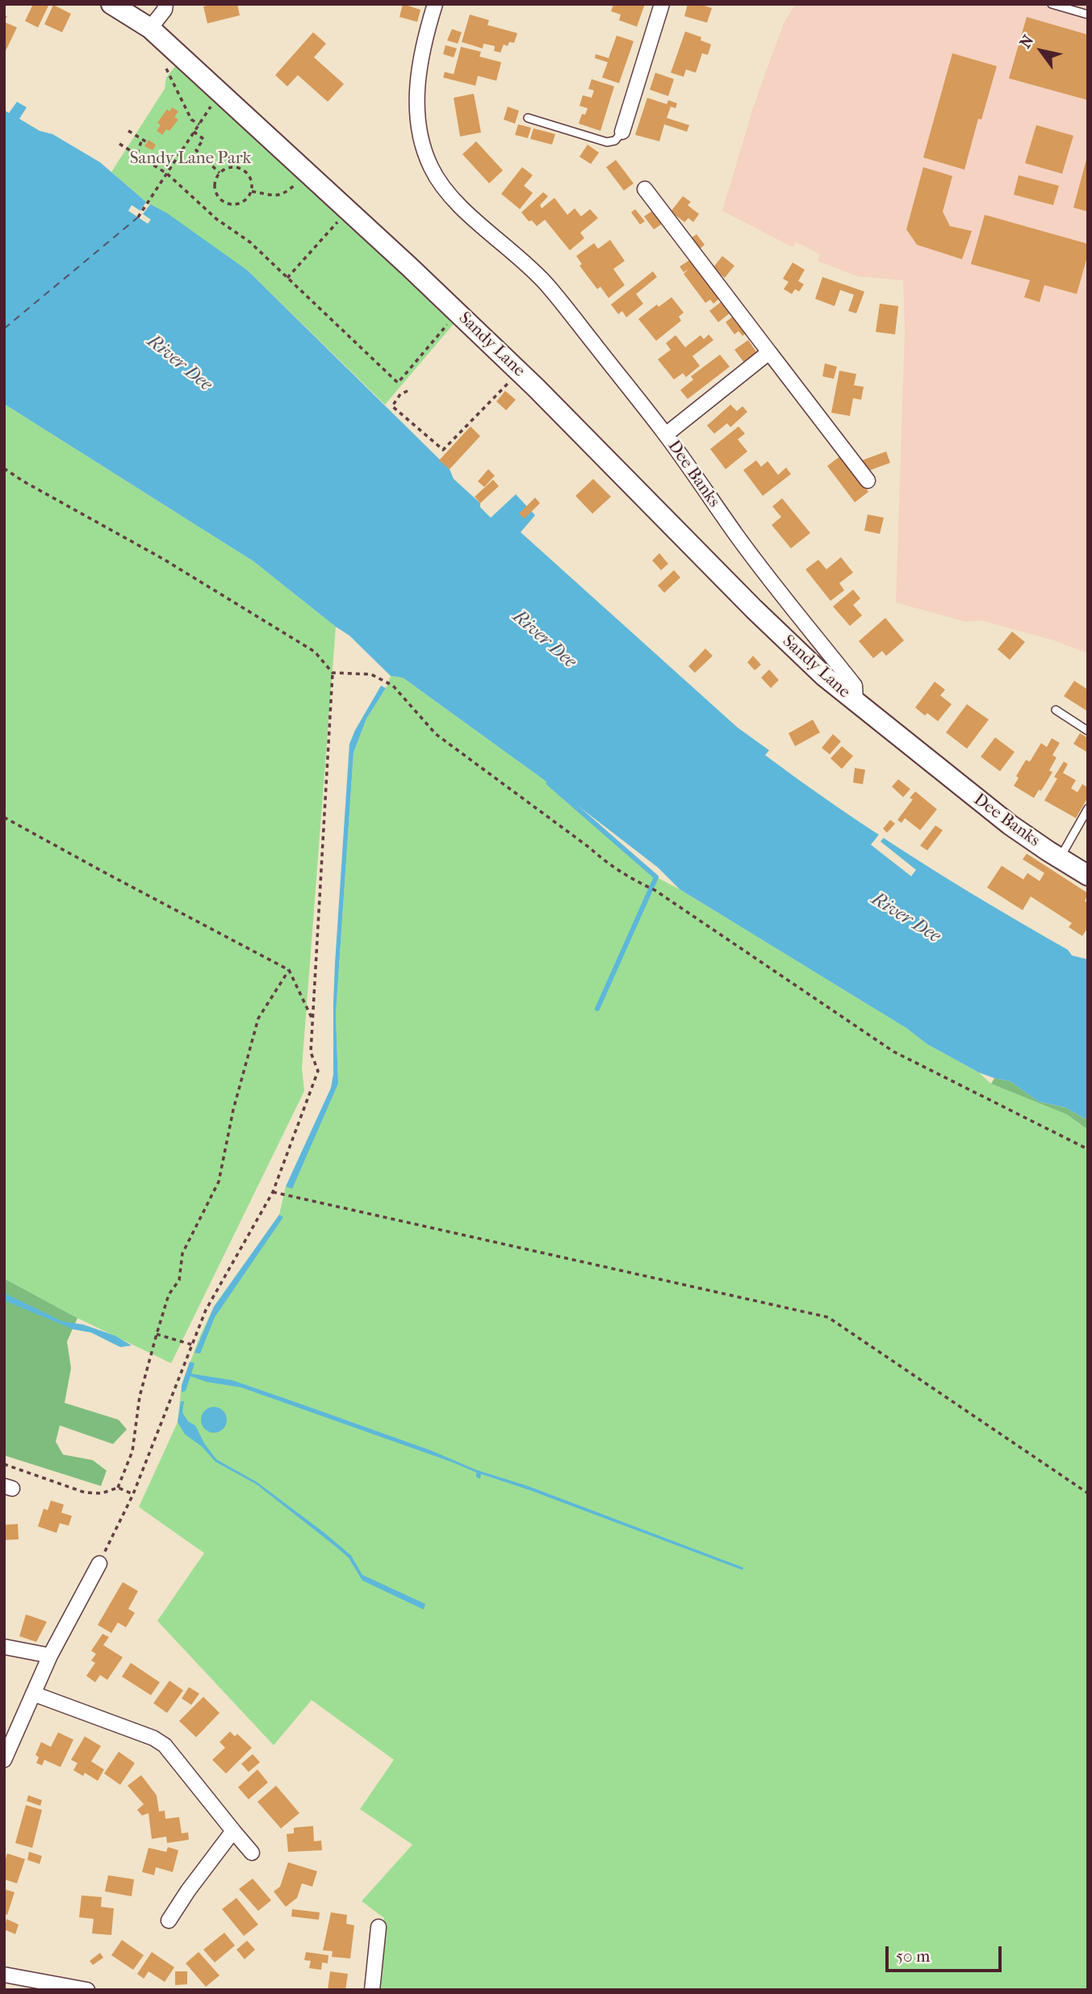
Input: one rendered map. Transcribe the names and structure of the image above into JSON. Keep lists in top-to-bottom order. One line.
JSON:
{"streets":{"main road":["Sandy Lane","Dee Banks"]},"crossings":[["Sandy Lane","Dee Banks"]],"water":["River Dee"],"parks":["Sandy Lane Park"],"scale_bar":"50 m","north":"top left"}
